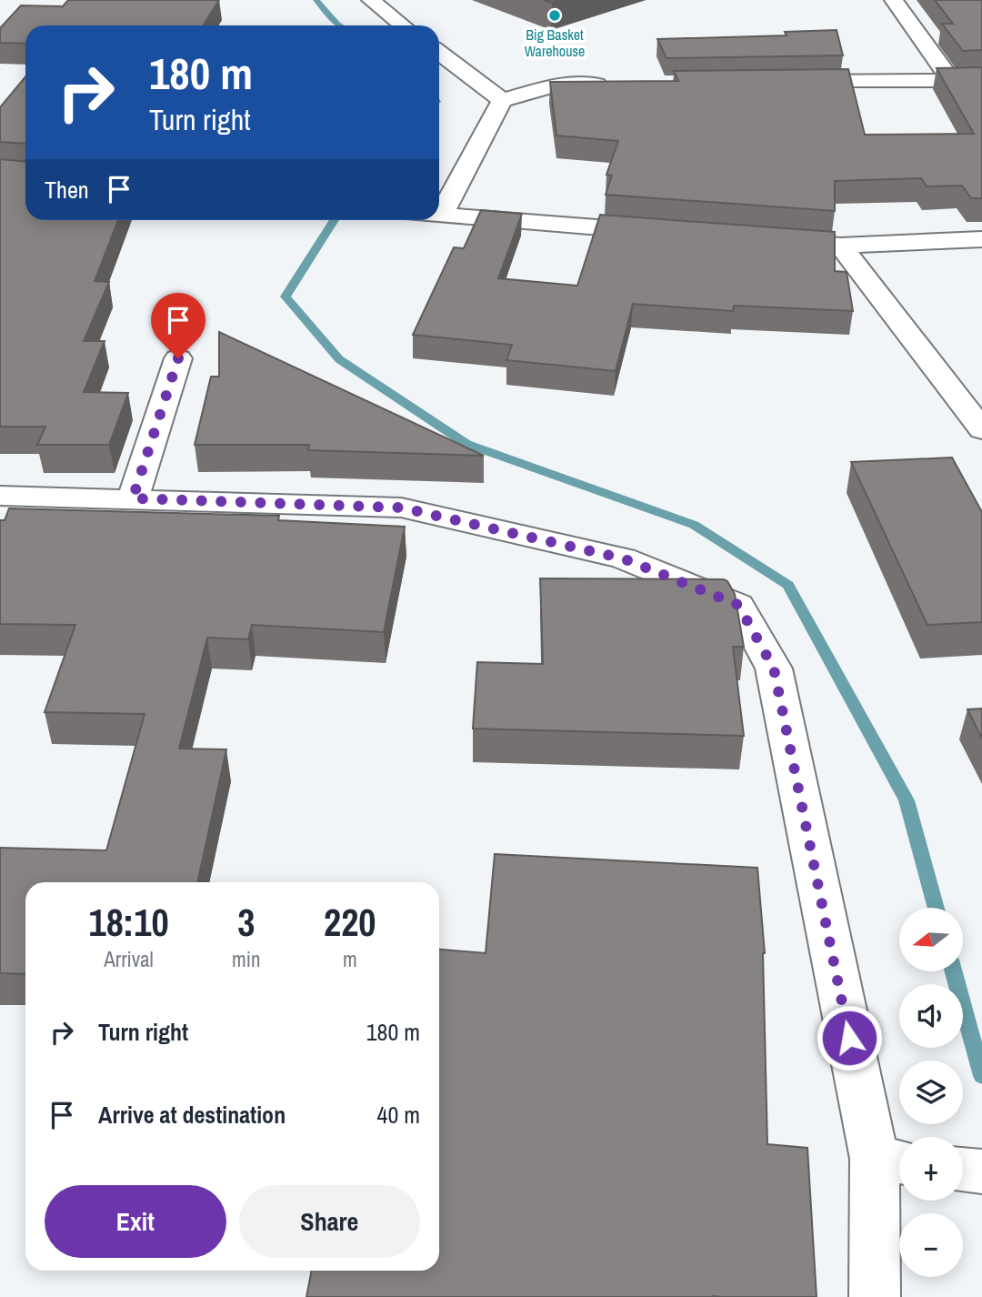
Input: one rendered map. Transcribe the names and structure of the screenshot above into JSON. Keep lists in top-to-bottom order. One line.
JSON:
{"places":["Big Basket Warehouse"],"north":"left","page":{"turn":["180 m","Turn right"],"then":"Then","eta":["18:10","Arrival","3","min","220","m"],"map_buttons":["+","−"],"list":[{"name":"Turn right","value":"180 m"},{"name":"Arrive at destination","value":"40 m"}],"buttons":["Exit","Share"]}}
